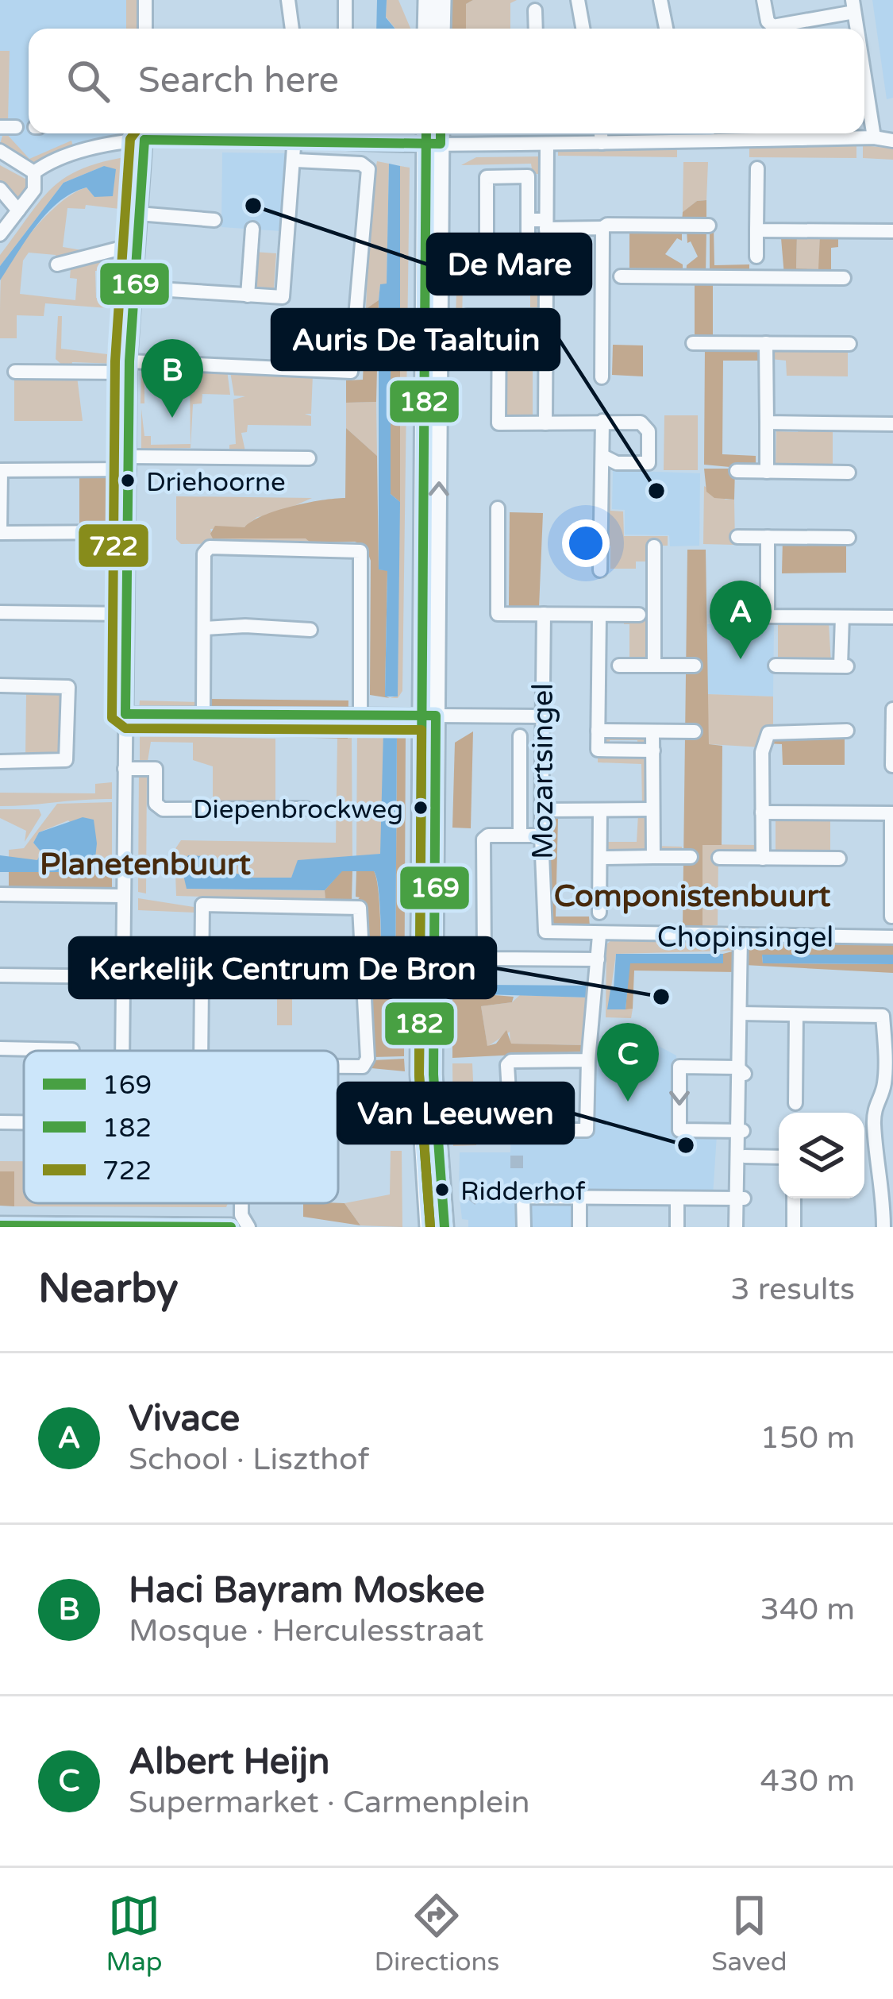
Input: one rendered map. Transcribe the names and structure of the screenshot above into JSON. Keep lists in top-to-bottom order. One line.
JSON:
{"streets":{"street":["Mozartsingel","Chopinsingel"]},"crossings":[["Mozartsingel","Chopinsingel"]],"districts":["Planetenbuurt","Componistenbuurt"],"places":["De Mare","Driehoorne","Auris De Taaltuin","Diepenbrockweg","Kerkelijk Centrum De Bron","Van Leeuwen","Ridderhof"],"lines":["transit line 169","transit line 182","transit line 722"],"legend":["169","182","722"],"page":{"search":"Search here","pins":["B","A","C"],"heading":["Nearby","3 results"],"list":[{"mark":"A","name":"Vivace","note":"School · Liszthof","value":"150 m"},{"mark":"B","name":"Haci Bayram Moskee","note":"Mosque · Herculesstraat","value":"340 m"},{"mark":"C","name":"Albert Heijn","note":"Supermarket · Carmenplein","value":"430 m"}],"nav":["Map","Directions","Saved"]}}
